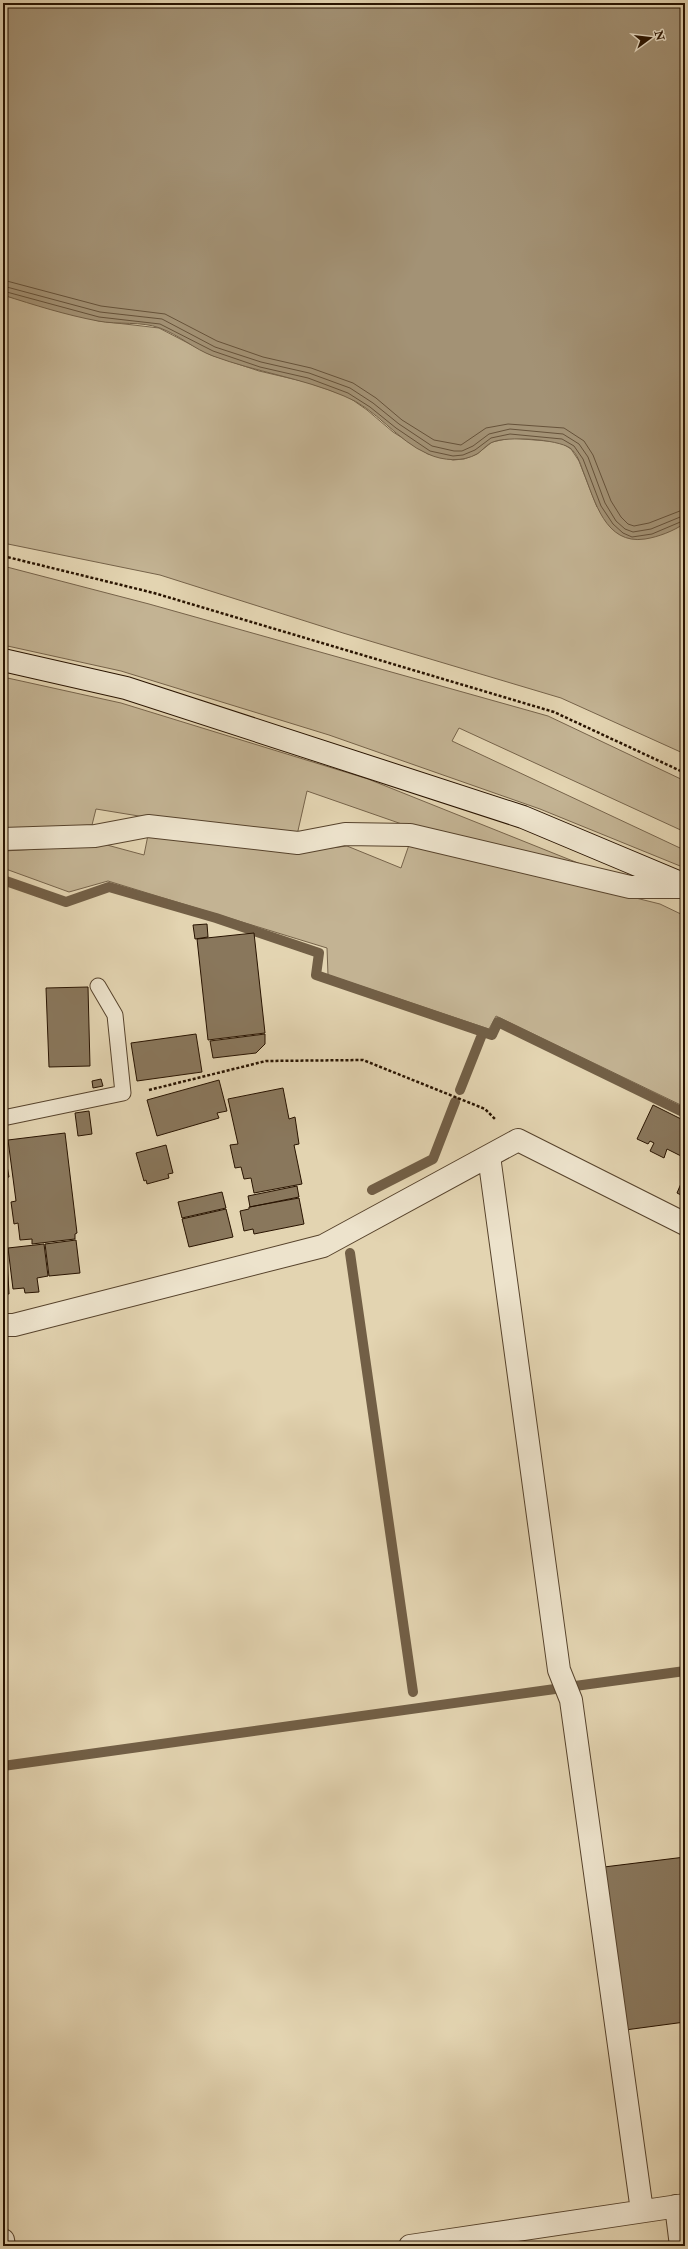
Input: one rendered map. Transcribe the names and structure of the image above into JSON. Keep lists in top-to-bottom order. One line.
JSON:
{"north":"right"}
